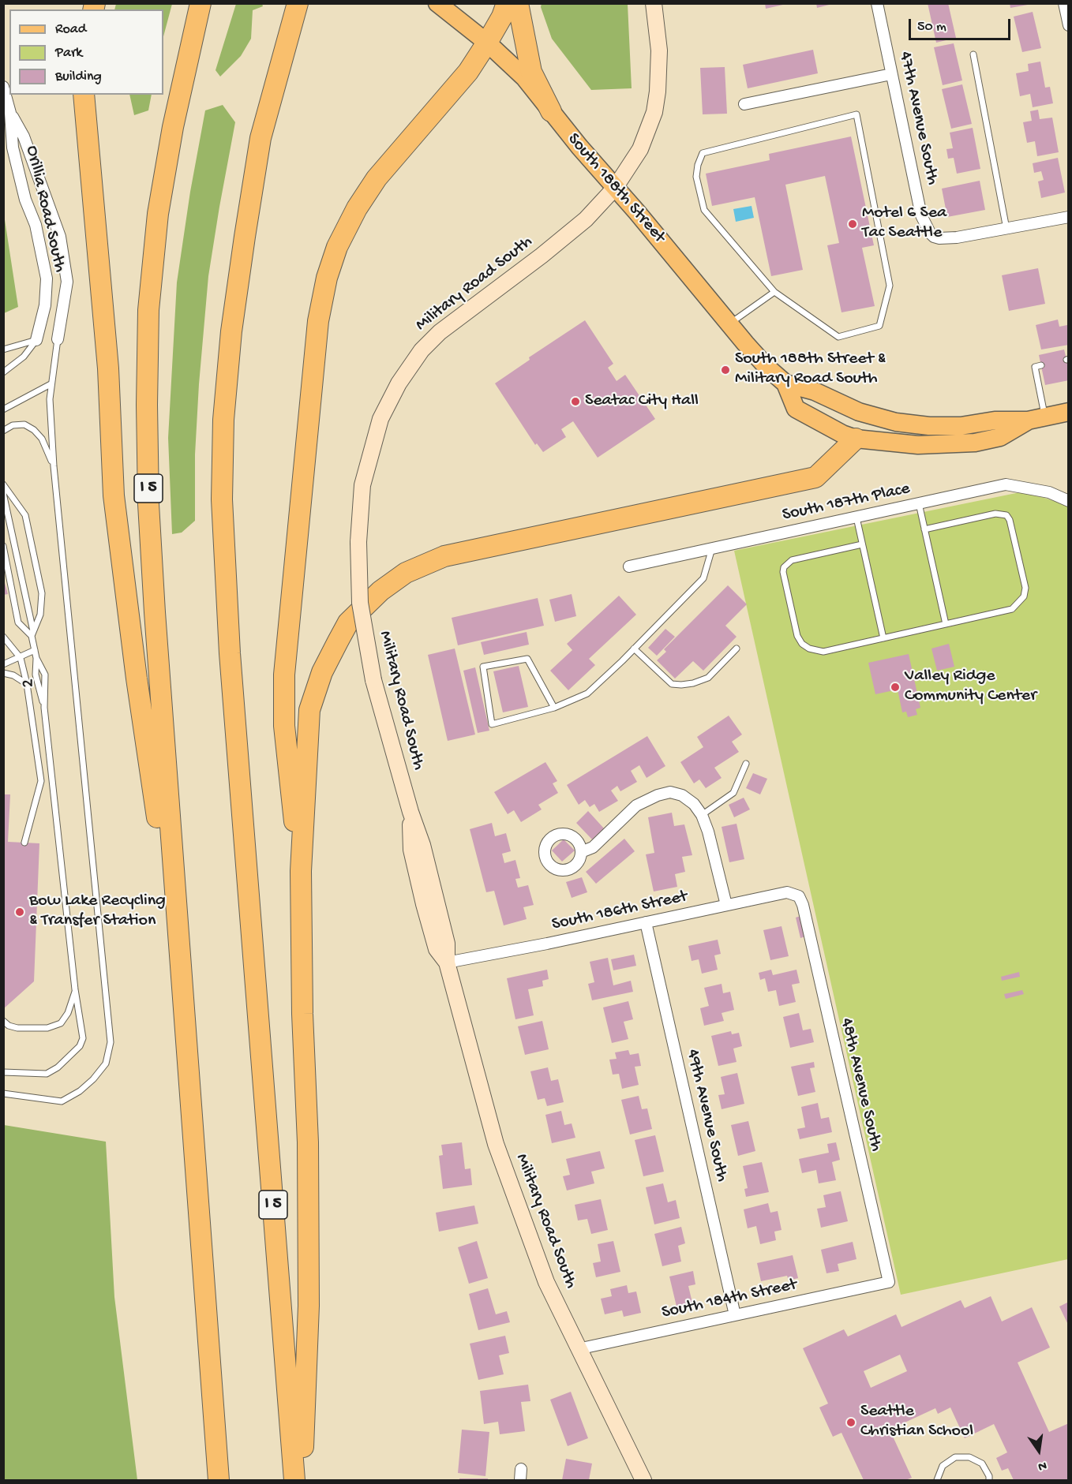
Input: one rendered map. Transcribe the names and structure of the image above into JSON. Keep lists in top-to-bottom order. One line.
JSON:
{"streets":{"highway":["I 5"],"main road":["South 188th Street","Military Road South"],"street":["47th Avenue South","Orillia Road South","South 187th Place","South 186th Street","48th Avenue South","49th Avenue South","South 184th Street"],"lane":["2"]},"crossings":[["South 188th Street","Military Road South"],["Military Road South","South 186th Street"],["Military Road South","South 184th Street"],["South 186th Street","48th Avenue South"],["South 186th Street","49th Avenue South"],["48th Avenue South","South 184th Street"],["49th Avenue South","South 184th Street"]],"places":["Motel 6 Sea Tac Seattle","South 188th Street & Military Road South","Seatac City Hall","Valley Ridge Community Center","Bow Lake Recycling & Transfer Station","Seattle Christian School"],"legend":["Road","Park","Building"],"scale_bar":"50 m","north":"bottom"}
